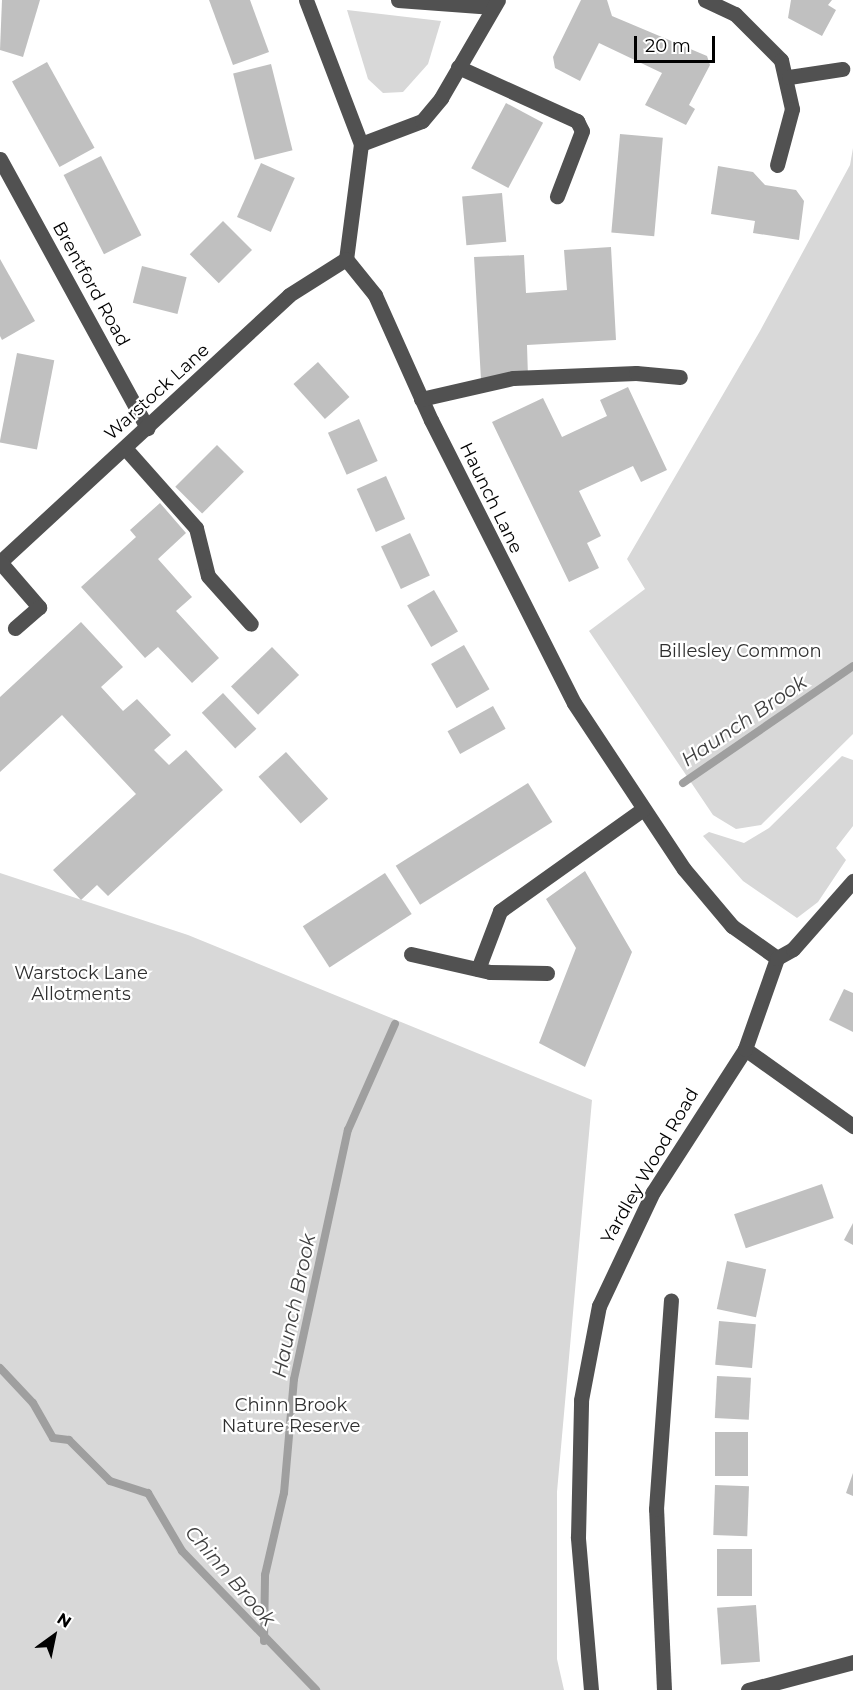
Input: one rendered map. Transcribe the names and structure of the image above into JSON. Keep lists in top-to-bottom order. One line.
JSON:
{"streets":{"street":["Brentford Road","Warstock Lane","Haunch Lane","Yardley Wood Road"]},"crossings":[["Brentford Road","Warstock Lane"],["Warstock Lane","Haunch Lane"],["Haunch Lane","Yardley Wood Road"]],"water":["Haunch Brook","Chinn Brook"],"parks":["Billesley Common","Warstock Lane Allotments","Chinn Brook Nature Reserve"],"scale_bar":"20 m","north":"top right"}
